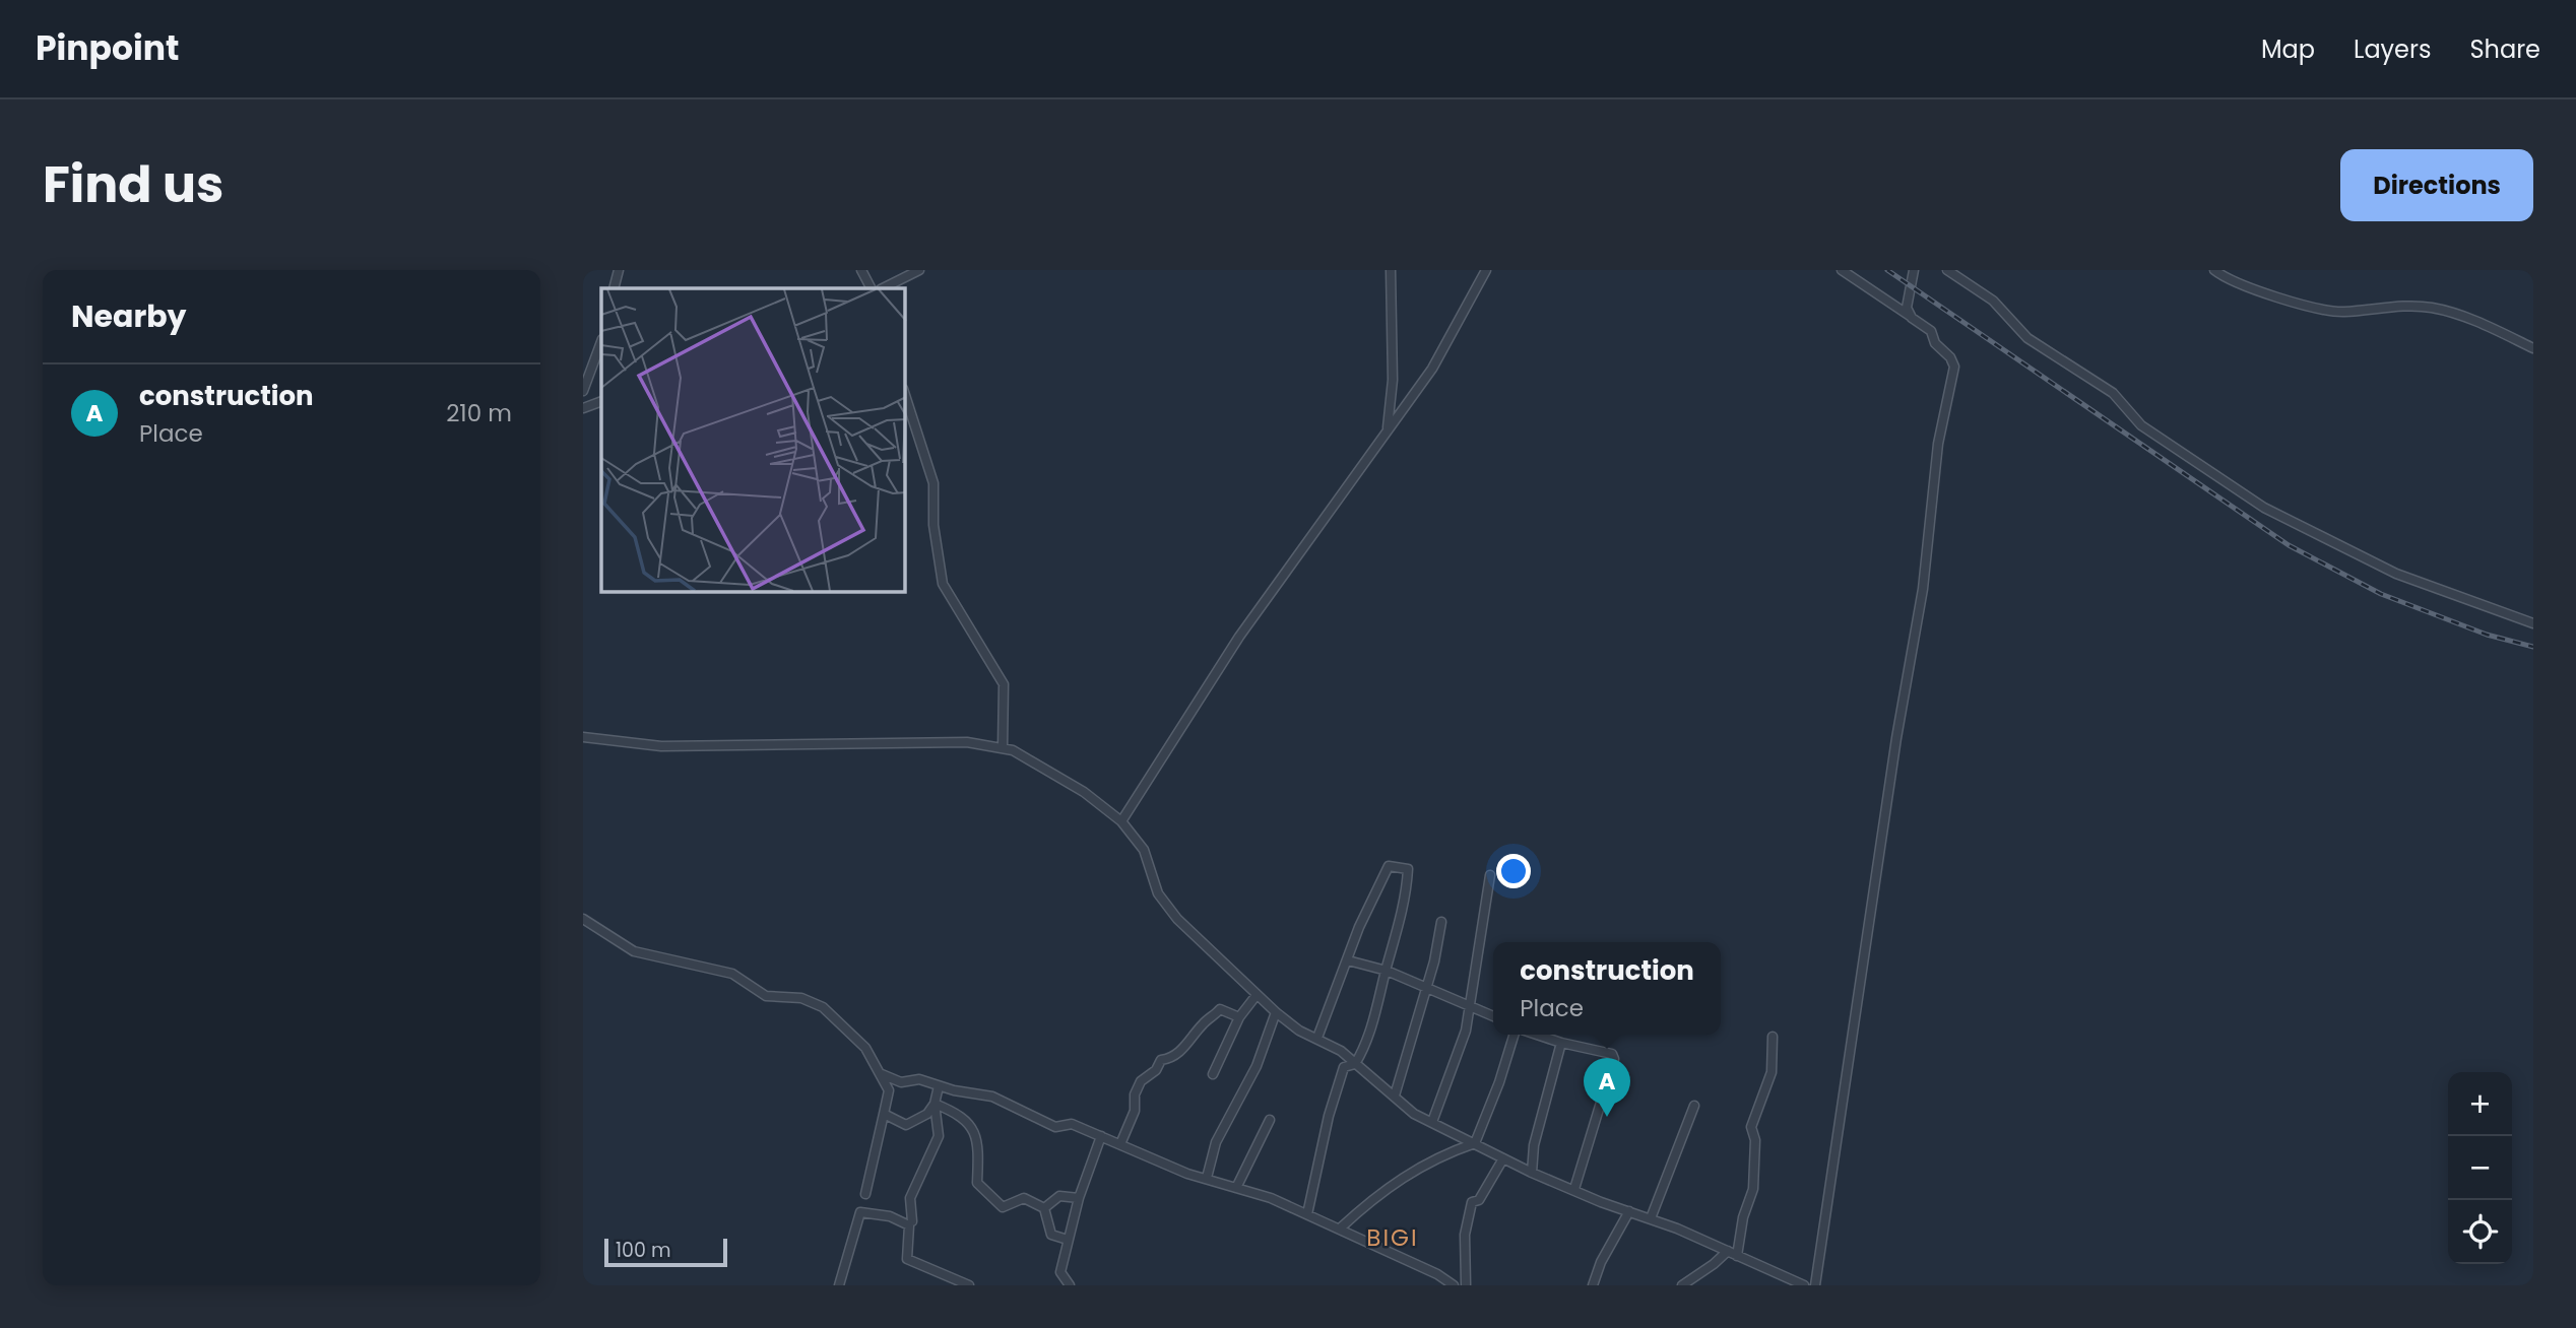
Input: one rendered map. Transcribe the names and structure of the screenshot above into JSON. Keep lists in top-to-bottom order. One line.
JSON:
{"districts":["BIGI"],"scale_bar":"100 m","page":{"header":"Pinpoint","nav":["Map","Layers","Share"],"title":"Find us","buttons":"Directions","heading":"Nearby","list":[{"mark":"A","name":"construction","note":"Place","value":"210 m"}],"popup":["construction","Place"],"pins":"A","map_buttons":["+","−"],"scale":"100 m"}}
